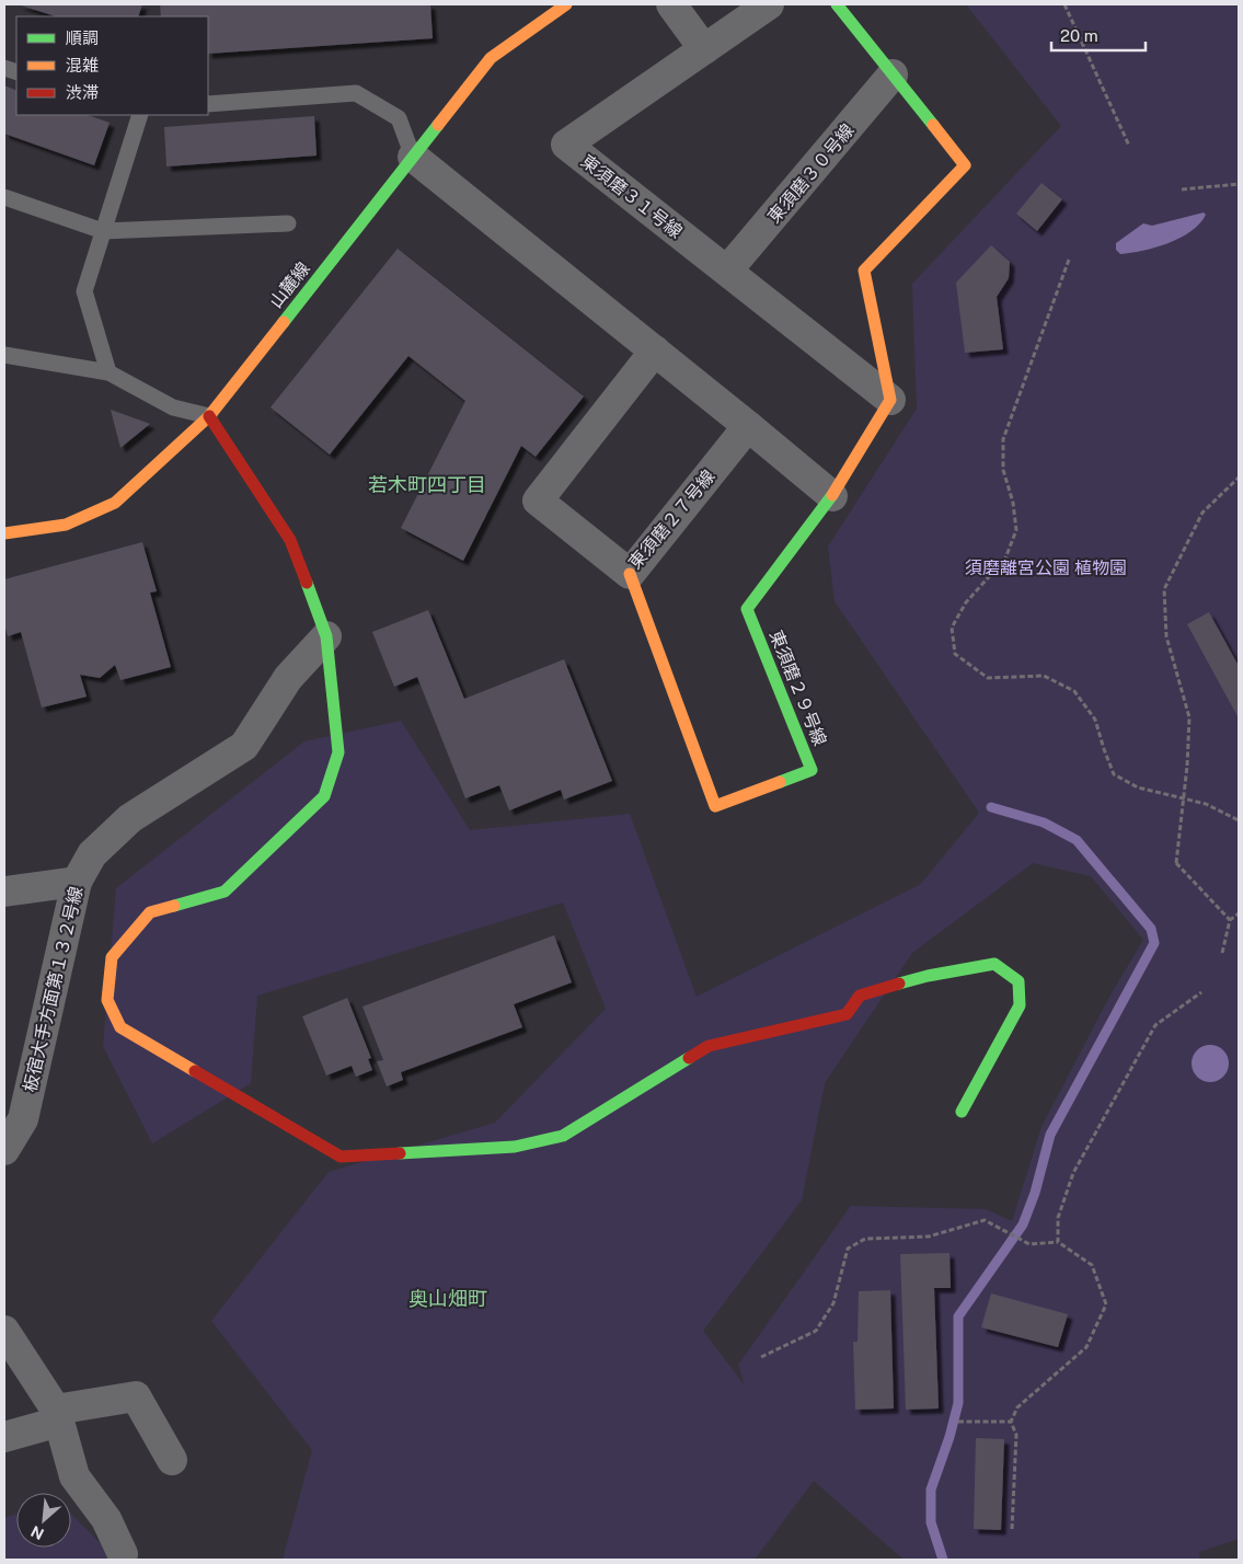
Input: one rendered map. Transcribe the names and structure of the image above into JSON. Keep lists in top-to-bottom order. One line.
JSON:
{"streets":{"street":["東須磨３０号線","東須磨３１号線","山麓線","東須磨２７号線","東須磨２９号線","板宿大手方面第１３２号線"]},"crossings":[["東須磨３０号線","東須磨３１号線"],["東須磨２７号線","東須磨２９号線"]],"districts":["若木町四丁目","奥山畑町"],"parks":["須磨離宮公園 植物園"],"legend":["順調","混雑","渋滞"],"scale_bar":"20 m","north":"bottom left"}
